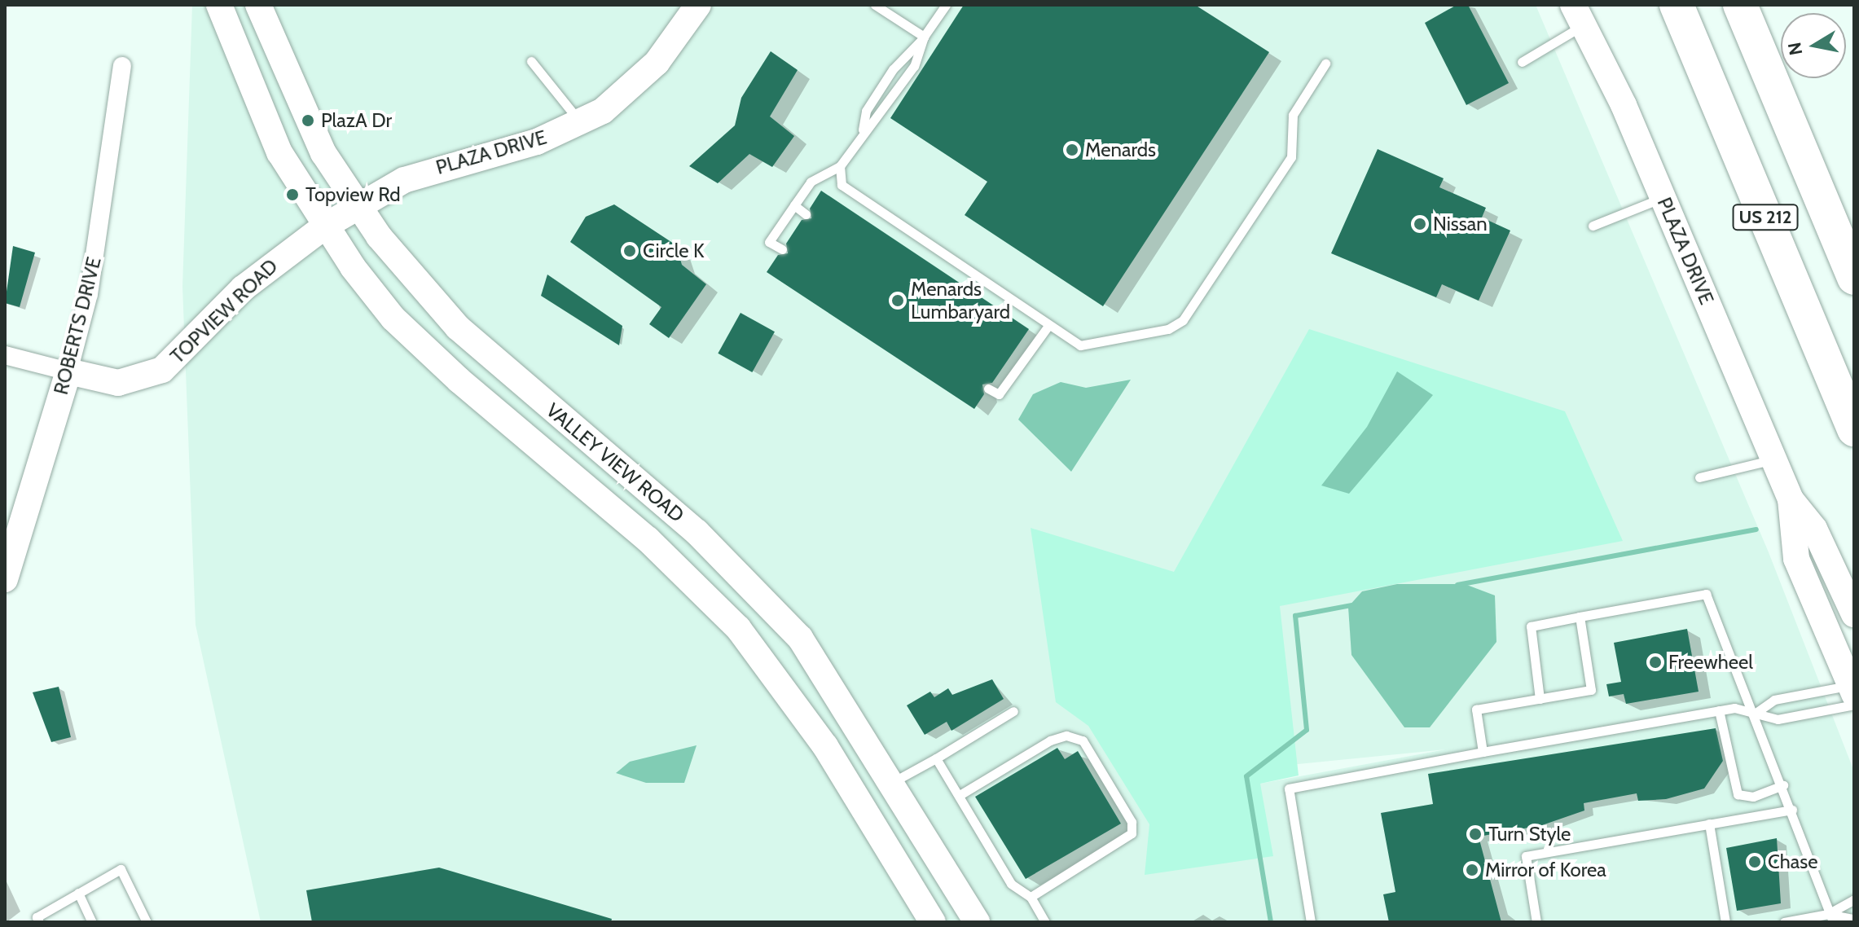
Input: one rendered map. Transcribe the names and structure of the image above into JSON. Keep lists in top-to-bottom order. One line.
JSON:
{"streets":{"highway":["US 212"],"main road":["PLAZA DRIVE","TOPVIEW ROAD","ROBERTS DRIVE","VALLEY VIEW ROAD"]},"crossings":[["PLAZA DRIVE","TOPVIEW ROAD"],["PLAZA DRIVE","VALLEY VIEW ROAD"],["TOPVIEW ROAD","ROBERTS DRIVE"],["TOPVIEW ROAD","VALLEY VIEW ROAD"]],"places":["PlazA Dr","Menards","Topview Rd","Nissan","Circle K","Menards Lumbaryard","Freewheel","Turn Style","Chase","Mirror of Korea"],"north":"left"}
